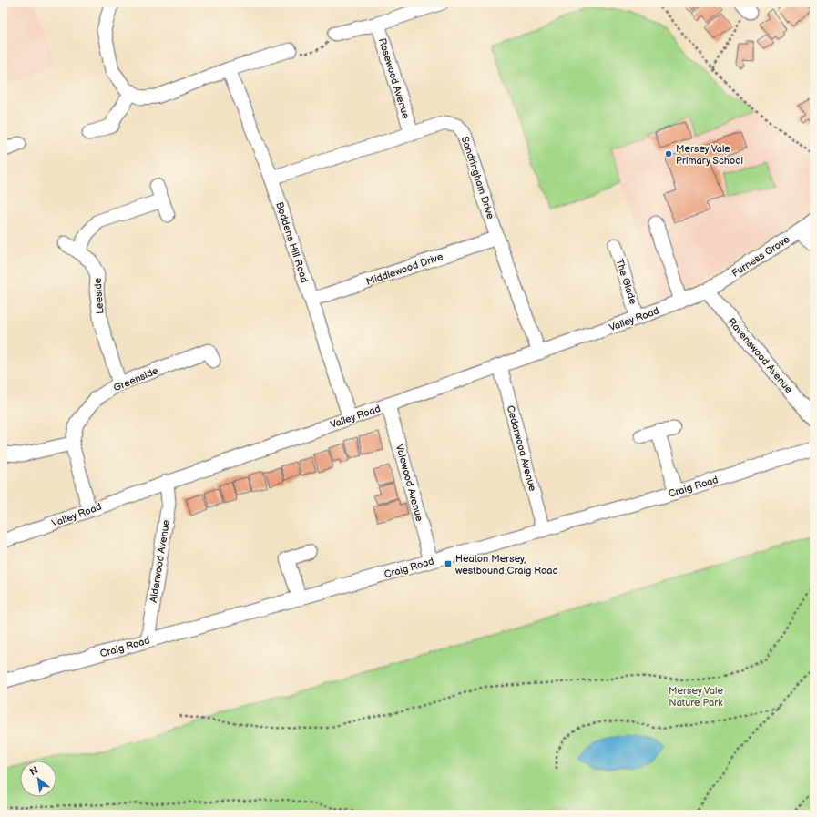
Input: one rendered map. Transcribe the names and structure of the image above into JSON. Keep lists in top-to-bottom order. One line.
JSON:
{"streets":{"street":["Rosewood Avenue","Sandringham Drive","Boddens Hill Road","Furness Grove","Middlewood Drive","The Glade","Leeside","Valley Road","Ravenswood Avenue","Greenside","Cedarwood Avenue","Valewood Avenue","Craig Road","Alderwood Avenue"]},"crossings":[["Rosewood Avenue","Sandringham Drive"],["Sandringham Drive","Boddens Hill Road"],["Sandringham Drive","Middlewood Drive"],["Sandringham Drive","Valley Road"],["Boddens Hill Road","Middlewood Drive"],["Boddens Hill Road","Valley Road"],["Furness Grove","Valley Road"],["Furness Grove","Ravenswood Avenue"],["The Glade","Valley Road"],["Leeside","Greenside"],["Valley Road","Ravenswood Avenue"],["Valley Road","Greenside"],["Valley Road","Cedarwood Avenue"],["Valley Road","Valewood Avenue"],["Valley Road","Alderwood Avenue"],["Cedarwood Avenue","Craig Road"],["Valewood Avenue","Craig Road"],["Craig Road","Alderwood Avenue"]],"parks":["Mersey Vale Nature Park"],"places":{"other":["Mersey Vale Primary School"],"transit":["Heaton Mersey, westbound Craig Road"]},"north":"top left"}
